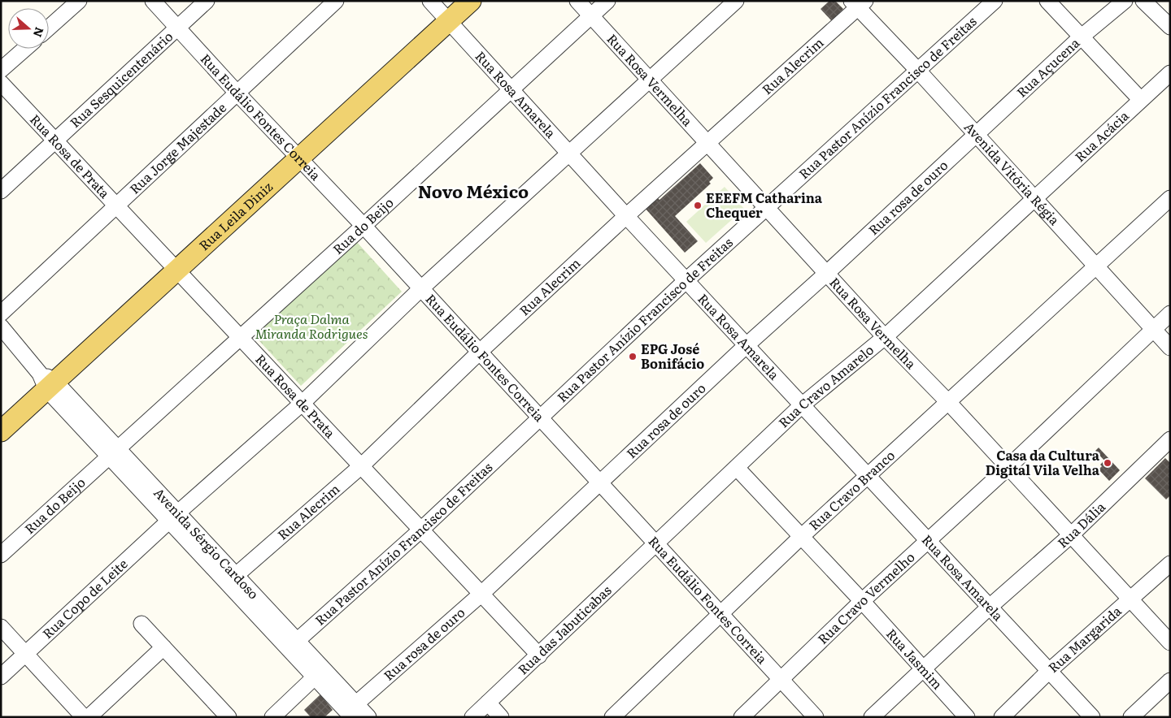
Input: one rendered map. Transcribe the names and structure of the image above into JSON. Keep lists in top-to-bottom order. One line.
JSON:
{"streets":{"main road":["Rua Leila Diniz"],"street":["Rua Alecrim","Rua Açucena","Rua Sesquicentenário","Rua Rosa Vermelha","Rua Rosa Amarela","Rua Pastor Anízio Francisco de Freitas","Rua Eudálio Fontes Correia","Rua Acácia","Rua Jorge Majestade","Rua Rosa de Prata","Avenida Vitória Régia","Rua rosa de ouro","Rua do Beijo","Rua Cravo Amarelo","Rua Cravo Branco","Rua Dália","Avenida Sérgio Cardoso","Rua Cravo Vermelho","Rua Copo de Leite","Rua das Jabuticabas","Rua Margarida","Rua Jasmim"]},"crossings":[["Rua Alecrim","Rua Rosa Vermelha"],["Rua Alecrim","Rua Rosa Amarela"],["Rua Alecrim","Rua Eudálio Fontes Correia"],["Rua Alecrim","Rua Rosa de Prata"],["Rua Alecrim","Avenida Vitória Régia"],["Rua Alecrim","Avenida Sérgio Cardoso"],["Rua Açucena","Avenida Vitória Régia"],["Rua Açucena","Rua rosa de ouro"],["Rua Sesquicentenário","Rua Eudálio Fontes Correia"],["Rua Sesquicentenário","Rua Rosa de Prata"],["Rua Rosa Vermelha","Rua Pastor Anízio Francisco de Freitas"],["Rua Rosa Vermelha","Rua rosa de ouro"],["Rua Rosa Vermelha","Rua do Beijo"],["Rua Rosa Vermelha","Rua Cravo Amarelo"],["Rua Rosa Vermelha","Rua Cravo Branco"],["Rua Rosa Vermelha","Rua Dália"],["Rua Rosa Vermelha","Rua Cravo Vermelho"],["Rua Rosa Vermelha","Rua Copo de Leite"],["Rua Rosa Vermelha","Rua Margarida"],["Rua Rosa Amarela","Rua Pastor Anízio Francisco de Freitas"],["Rua Rosa Amarela","Rua rosa de ouro"],["Rua Rosa Amarela","Rua Leila Diniz"],["Rua Rosa Amarela","Rua do Beijo"],["Rua Rosa Amarela","Rua Cravo Amarelo"],["Rua Rosa Amarela","Rua Cravo Branco"],["Rua Rosa Amarela","Rua Dália"],["Rua Rosa Amarela","Rua Cravo Vermelho"],["Rua Rosa Amarela","Rua Copo de Leite"],["Rua Rosa Amarela","Rua Margarida"],["Rua Pastor Anízio Francisco de Freitas","Rua Eudálio Fontes Correia"],["Rua Pastor Anízio Francisco de Freitas","Rua Rosa de Prata"],["Rua Pastor Anízio Francisco de Freitas","Avenida Vitória Régia"],["Rua Pastor Anízio Francisco de Freitas","Avenida Sérgio Cardoso"],["Rua Eudálio Fontes Correia","Rua Jorge Majestade"],["Rua Eudálio Fontes Correia","Rua rosa de ouro"],["Rua Eudálio Fontes Correia","Rua Leila Diniz"],["Rua Eudálio Fontes Correia","Rua do Beijo"],["Rua Eudálio Fontes Correia","Rua Cravo Amarelo"],["Rua Eudálio Fontes Correia","Rua Cravo Branco"],["Rua Eudálio Fontes Correia","Rua Cravo Vermelho"],["Rua Eudálio Fontes Correia","Rua Copo de Leite"],["Rua Eudálio Fontes Correia","Rua das Jabuticabas"],["Rua Acácia","Avenida Vitória Régia"],["Rua Acácia","Rua Cravo Amarelo"],["Rua Jorge Majestade","Rua Rosa de Prata"],["Rua Rosa de Prata","Rua rosa de ouro"],["Rua Rosa de Prata","Rua Leila Diniz"],["Rua Rosa de Prata","Rua do Beijo"],["Rua Rosa de Prata","Rua Copo de Leite"],["Rua Rosa de Prata","Rua das Jabuticabas"],["Avenida Vitória Régia","Rua rosa de ouro"],["Avenida Vitória Régia","Rua Cravo Amarelo"],["Avenida Vitória Régia","Rua Cravo Branco"],["Avenida Vitória Régia","Rua Cravo Vermelho"],["Rua rosa de ouro","Avenida Sérgio Cardoso"],["Rua Leila Diniz","Avenida Sérgio Cardoso"],["Rua do Beijo","Avenida Sérgio Cardoso"],["Rua Cravo Amarelo","Rua das Jabuticabas"],["Rua Cravo Amarelo","Rua Jasmim"],["Rua Cravo Branco","Rua Jasmim"],["Rua Dália","Rua Jasmim"],["Avenida Sérgio Cardoso","Rua Copo de Leite"],["Rua Cravo Vermelho","Rua Jasmim"]],"districts":["Novo México"],"parks":["Praça Dalma Miranda Rodrigues"],"places":["EEEFM Catharina Chequer","EPG José Bonifácio","Casa da Cultura Digital Vila Velha"],"north":"right"}
